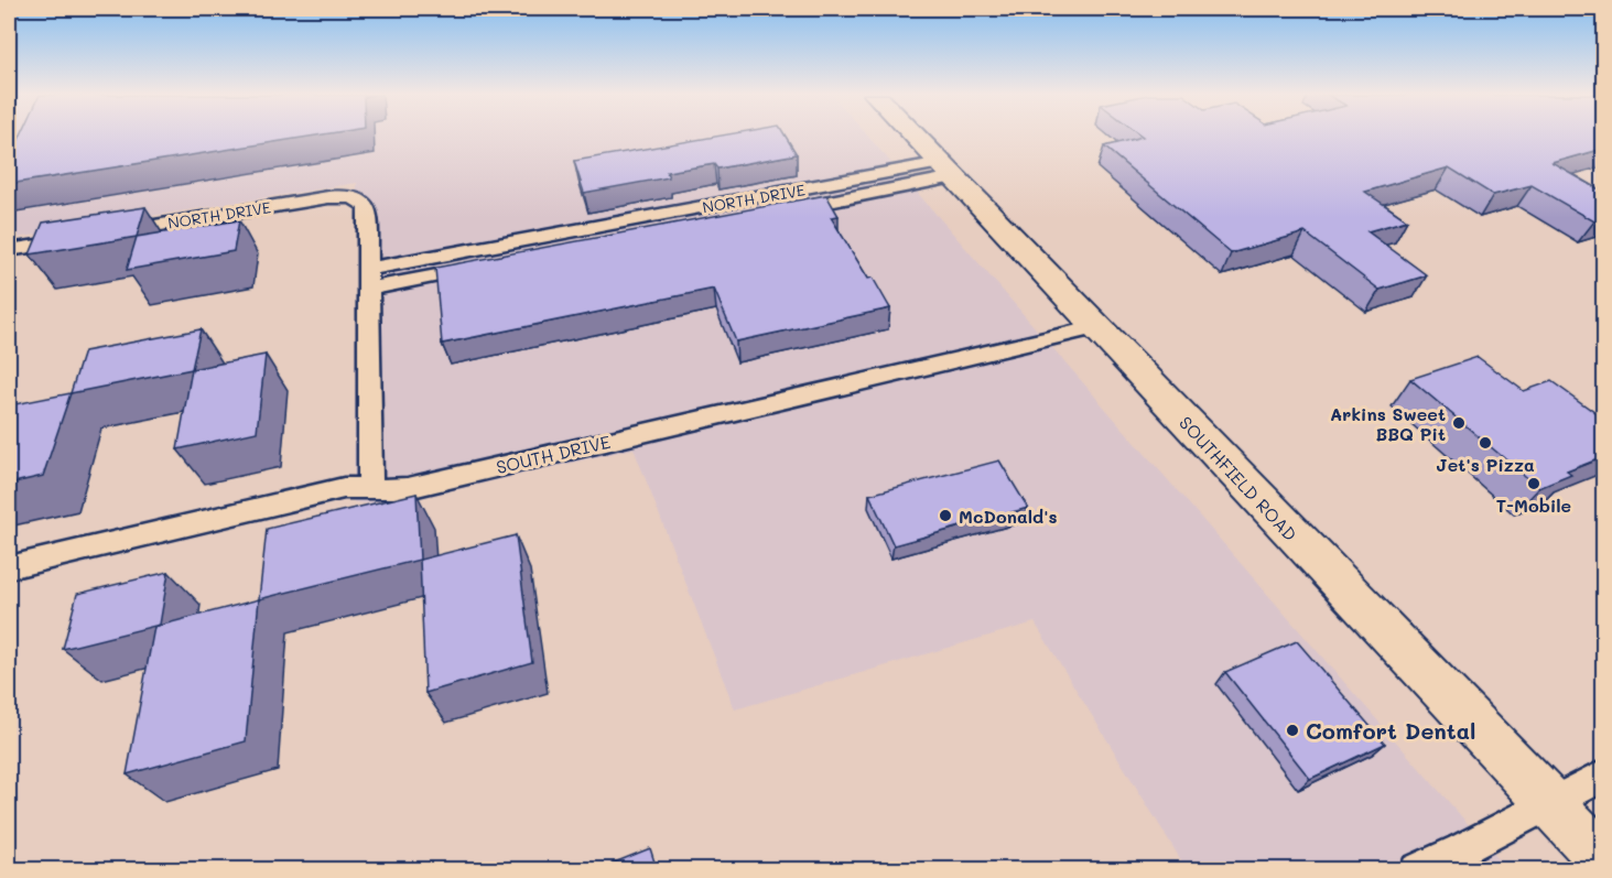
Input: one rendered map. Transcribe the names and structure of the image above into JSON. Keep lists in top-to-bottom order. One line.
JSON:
{"streets":{"main road":["SOUTHFIELD ROAD"],"street":["NORTH DRIVE","SOUTH DRIVE"]},"crossings":[["NORTH DRIVE","SOUTH DRIVE"],["NORTH DRIVE","SOUTHFIELD ROAD"],["SOUTH DRIVE","SOUTHFIELD ROAD"]],"places":["Arkins Sweet BBQ Pit","Jet's Pizza","T-Mobile","McDonald's","Comfort Dental"]}
